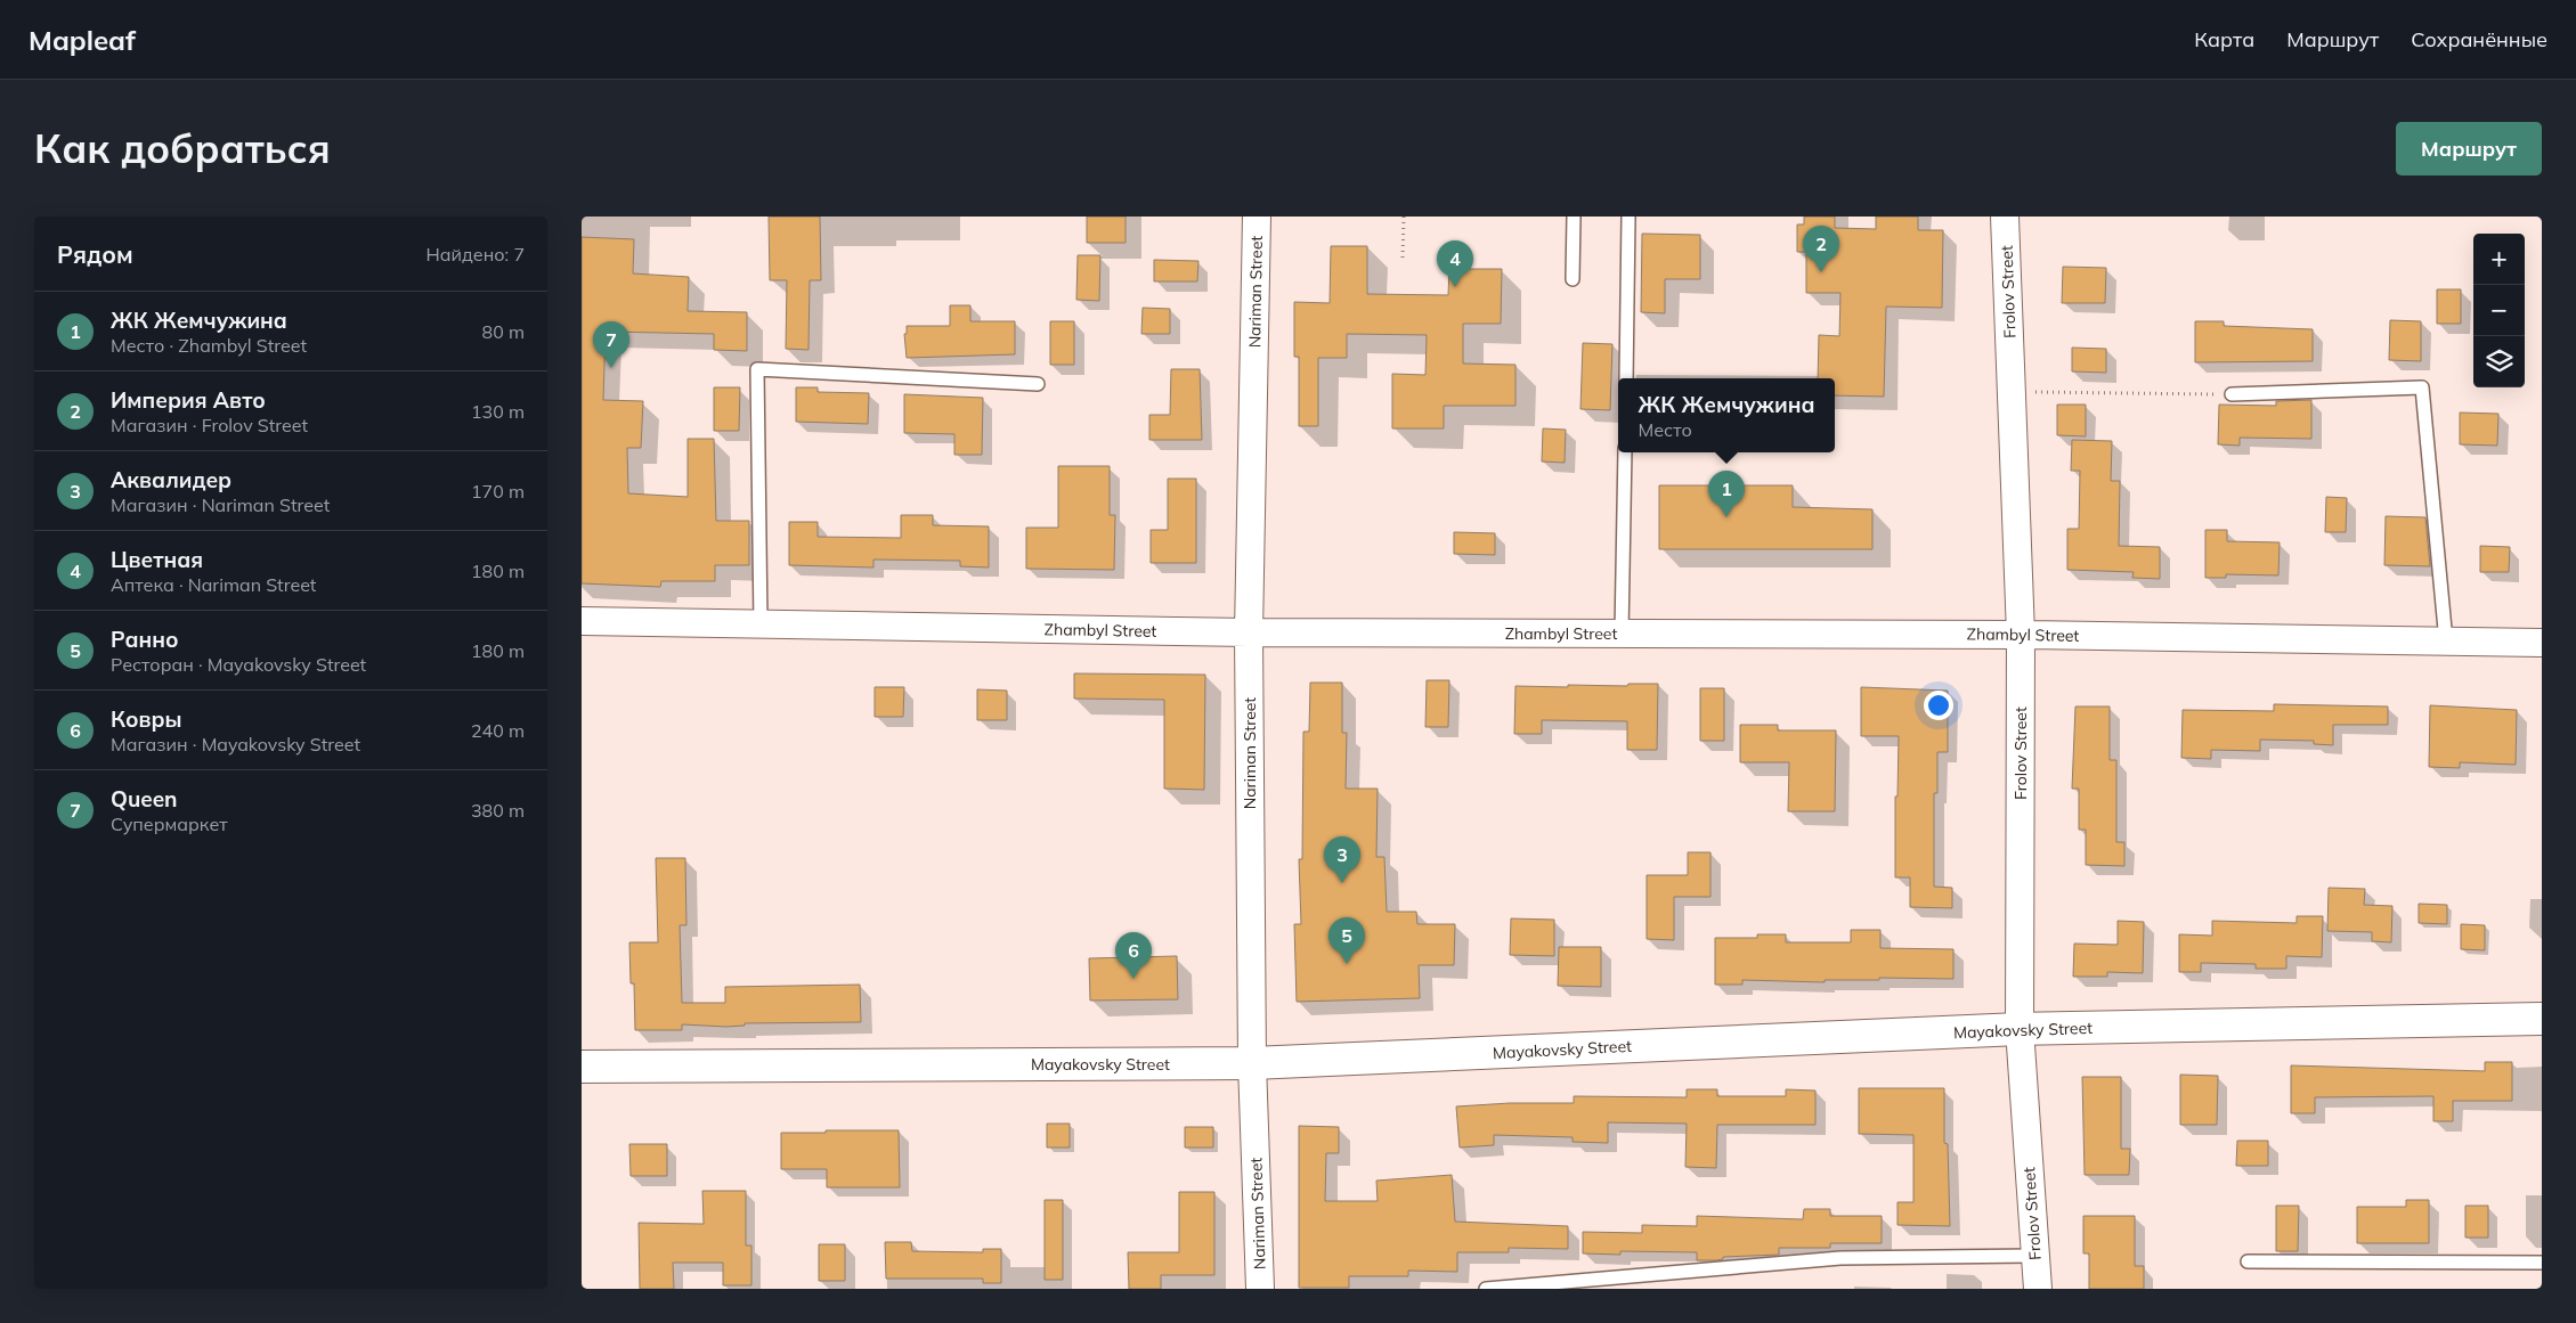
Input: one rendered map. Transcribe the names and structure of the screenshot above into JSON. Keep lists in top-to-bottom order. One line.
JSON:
{"streets":{"main road":["Mayakovsky Street"],"street":["Nariman Street","Frolov Street","Zhambyl Street"]},"crossings":[["Nariman Street","Zhambyl Street"],["Nariman Street","Mayakovsky Street"],["Frolov Street","Zhambyl Street"],["Frolov Street","Mayakovsky Street"]],"page":{"header":"Mapleaf","nav":["Карта","Маршрут","Сохранённые"],"buttons":"Маршрут","title":"Как добраться","heading":["Рядом","Найдено: 7"],"pins":["2","4","7","1","3","5","6"],"map_buttons":["+","−"],"list":[{"mark":"1","name":"ЖК Жемчужина","note":"Место · Zhambyl Street","value":"80 m"},{"mark":"2","name":"Империя Авто","note":"Магазин · Frolov Street","value":"130 m"},{"mark":"3","name":"Аквалидер","note":"Магазин · Nariman Street","value":"170 m"},{"mark":"4","name":"Цветная","note":"Аптека · Nariman Street","value":"180 m"},{"mark":"5","name":"Ранно","note":"Ресторан · Mayakovsky Street","value":"180 m"},{"mark":"6","name":"Ковры","note":"Магазин · Mayakovsky Street","value":"240 m"},{"mark":"7","name":"Queen","note":"Супермаркет","value":"380 m"}],"popup":["ЖК Жемчужина","Место"]}}
